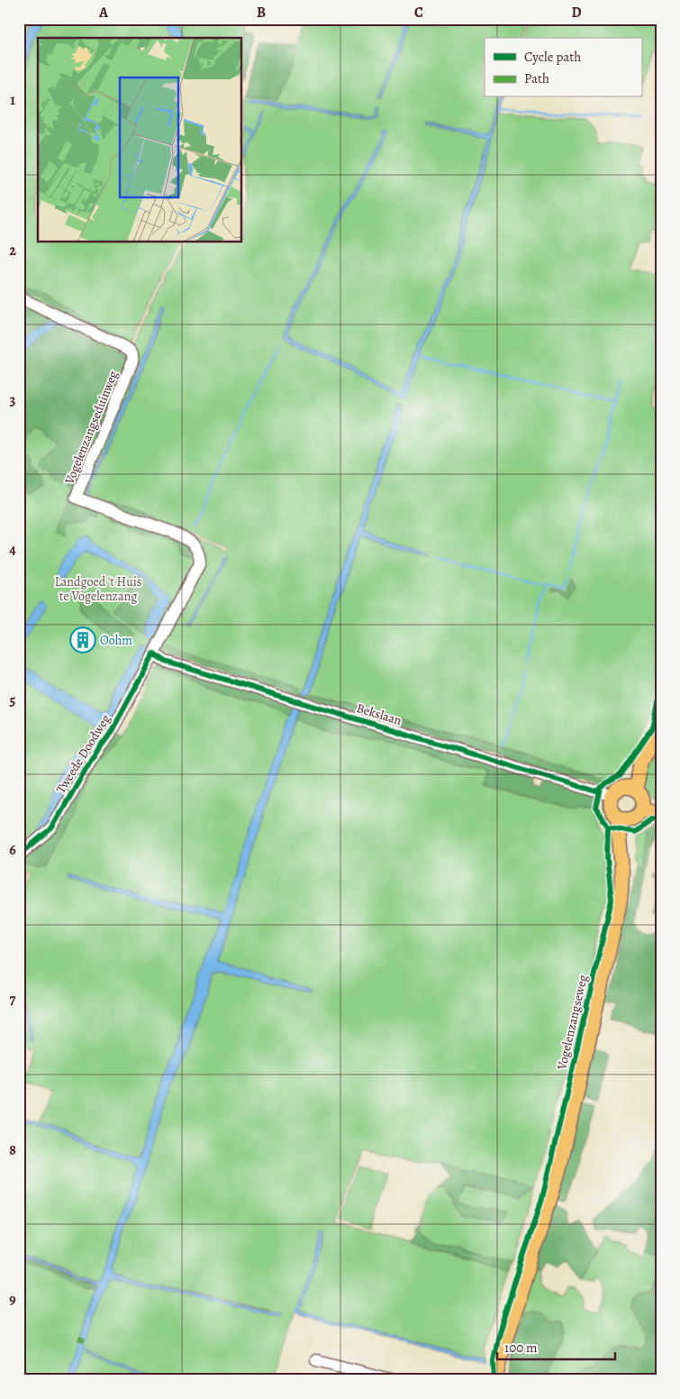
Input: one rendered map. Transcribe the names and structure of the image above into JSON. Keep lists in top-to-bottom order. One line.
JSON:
{"streets":{"main road":["Vogelenzangseweg"],"street":["Vogelenzangseduinweg","Bekslaan","Tweede Doodweg"]},"crossings":[["Vogelenzangseduinweg","Bekslaan"],["Vogelenzangseduinweg","Tweede Doodweg"],["Bekslaan","Tweede Doodweg"],["Bekslaan","Vogelenzangseweg"]],"parks":["Landgoed 't Huis te Vogelenzang"],"places":{"building":["Oohm"]},"legend":["Cycle path","Path"],"scale_bar":"100 m","grid":{"columns":["A","B","C","D"],"rows":["1","2","3","4","5","6","7","8","9"]}}
